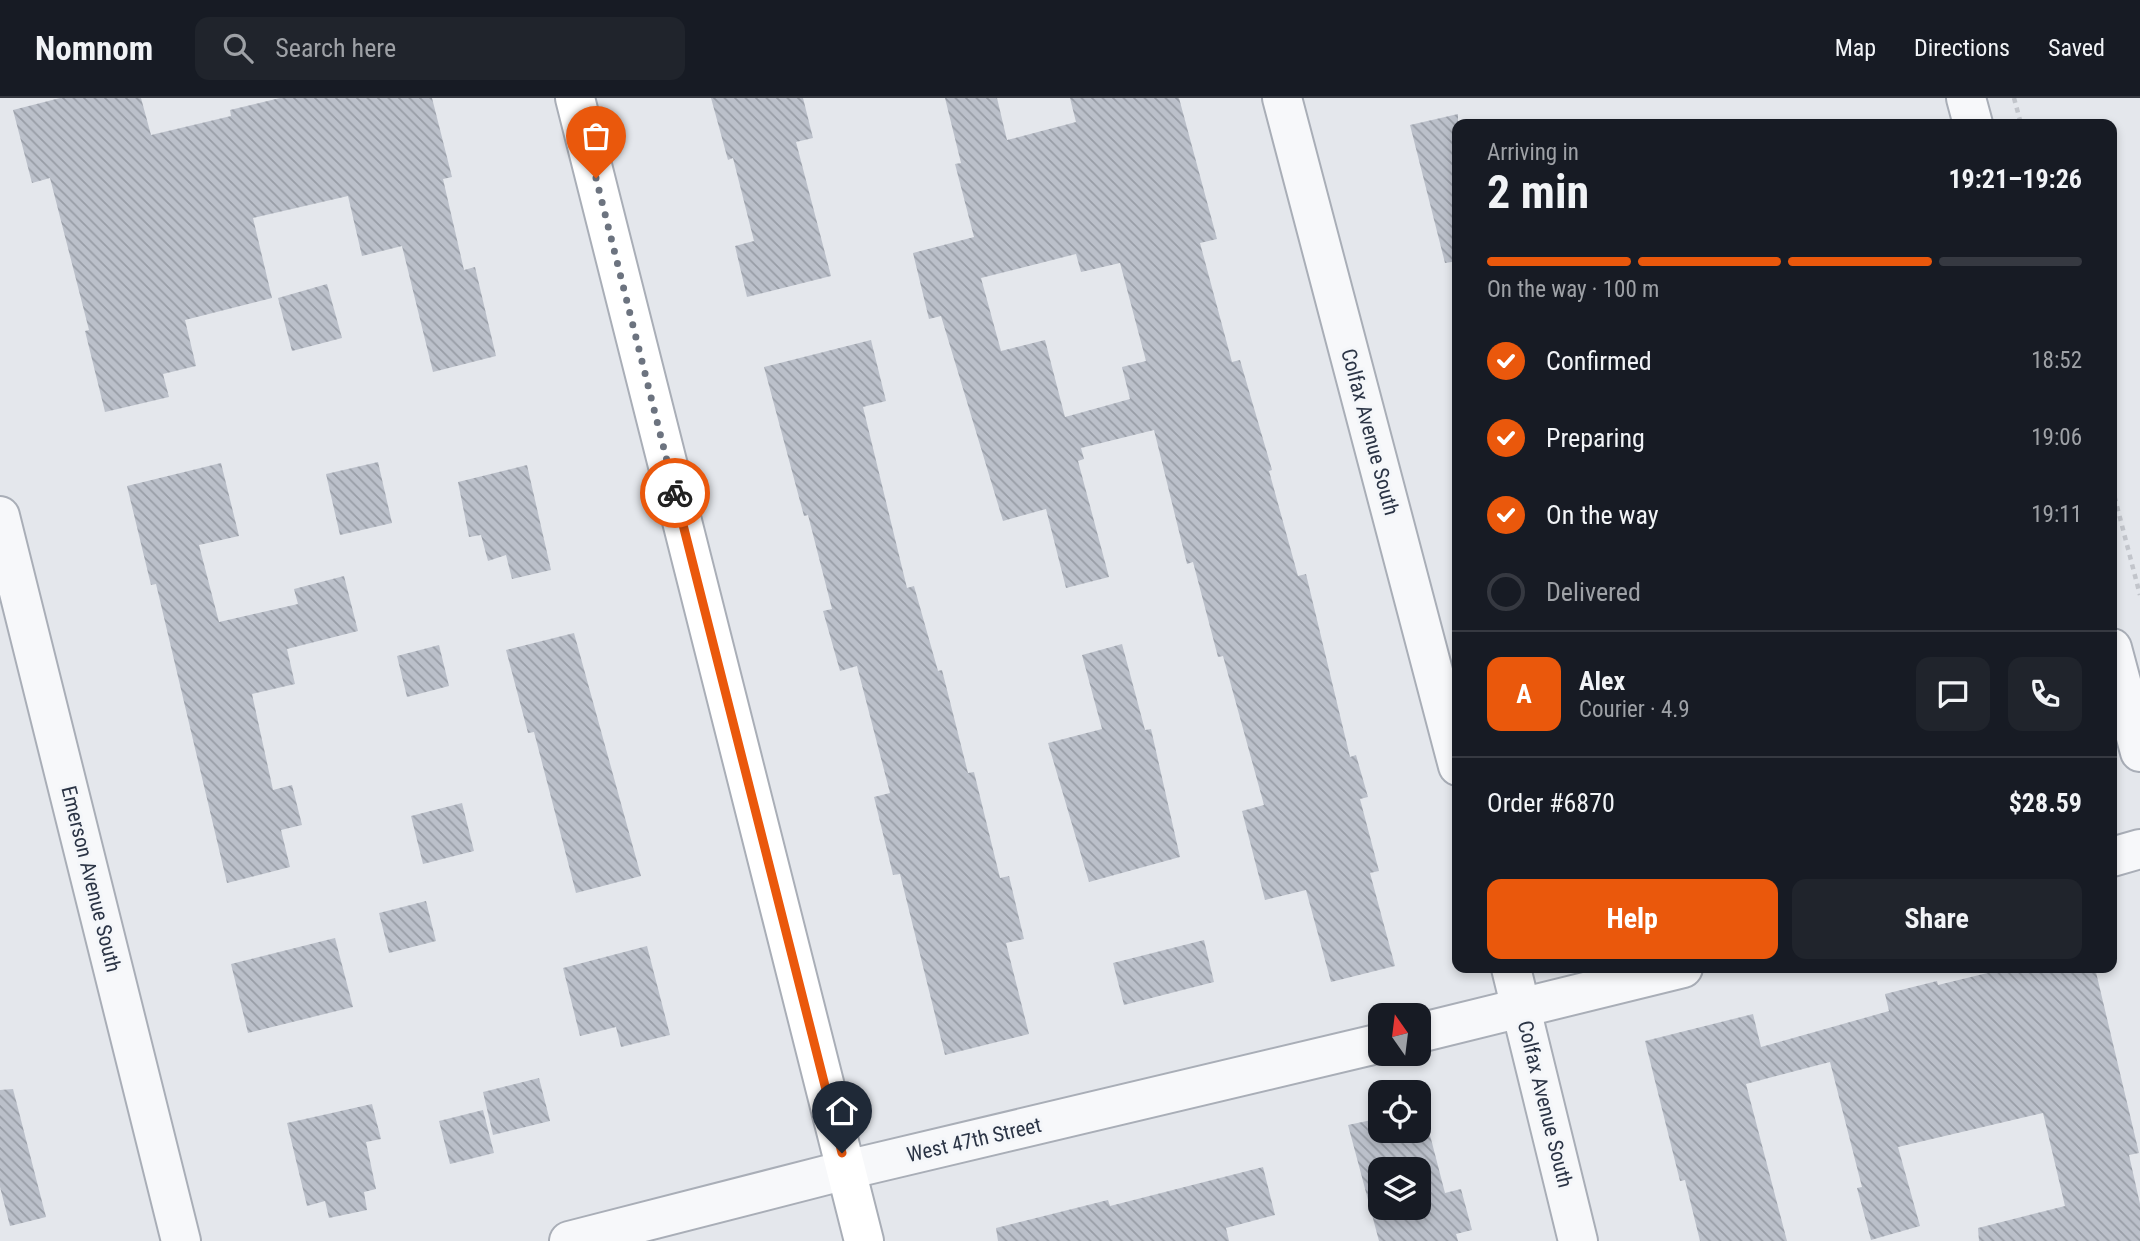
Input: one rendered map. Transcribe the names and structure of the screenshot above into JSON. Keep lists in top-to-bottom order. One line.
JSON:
{"streets":{"street":["Colfax Avenue South","Emerson Avenue South","West 47th Street"]},"north":"top","page":{"header":"Nomnom","search":"Search here","nav":["Map","Directions","Saved"],"heading":["2 min","Arriving in","19:21–19:26"],"panel":["Alex","Courier · 4.9","Order #6870","$28.59"],"bar":"On the way · 100 m","list":[["Confirmed","18:52"],["Preparing","19:06"],["On the way","19:11"],"Delivered"],"round":"A","buttons":["Help","Share"]}}
